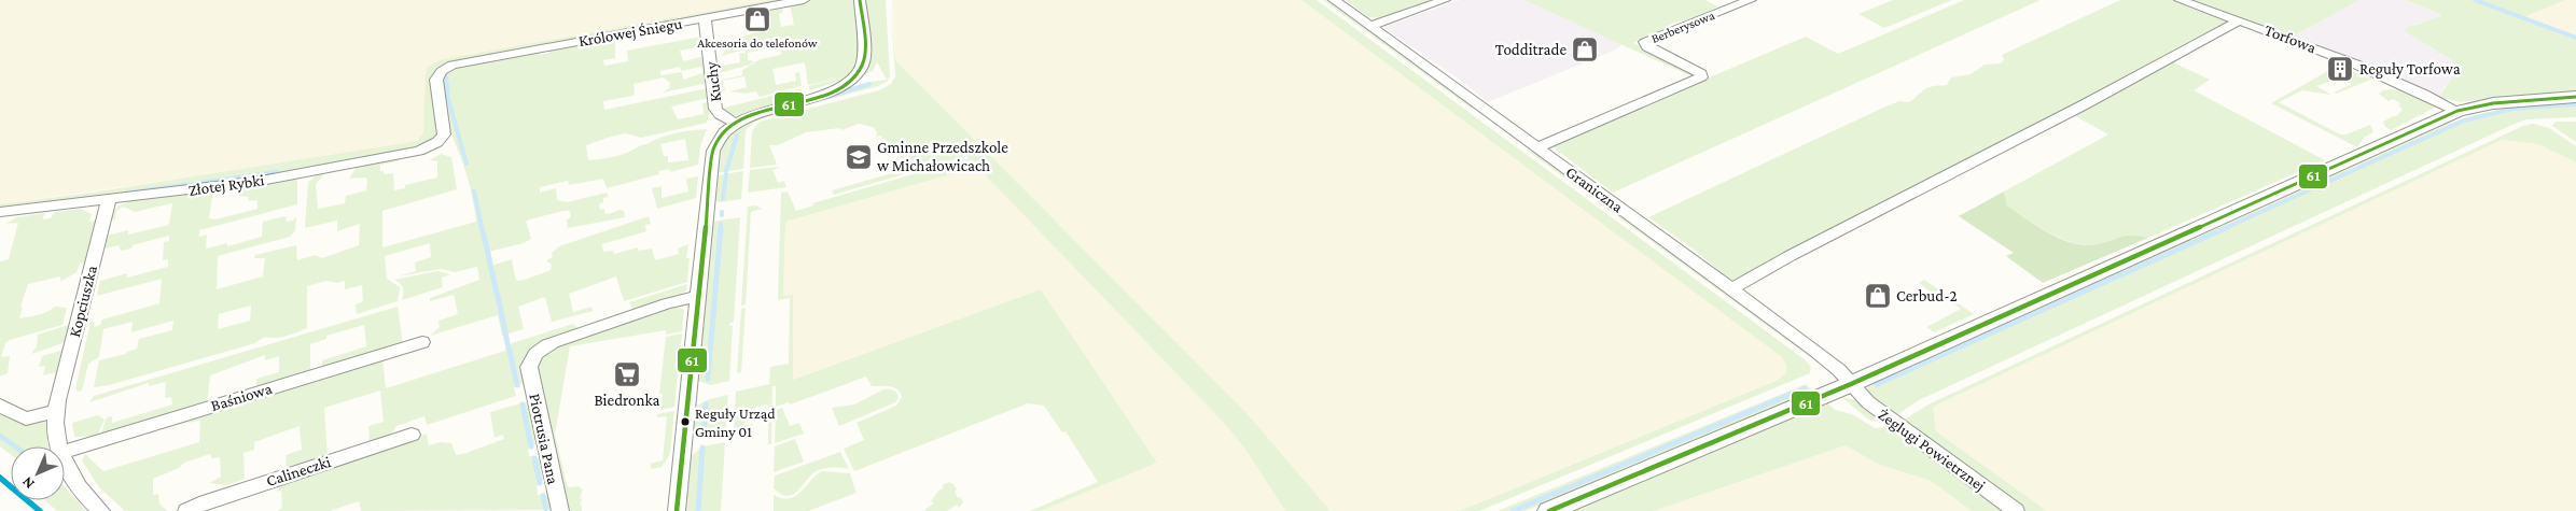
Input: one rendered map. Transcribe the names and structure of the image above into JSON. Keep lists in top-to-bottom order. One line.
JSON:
{"streets":{"street":["Berberysowa","Królowej Śniegu","Torfowa","Kuchy","Złotej Rybki","Graniczna","Kopciuszka","Baśniowa","Piotrusia Pana","Żeglugi Powietrznej","Calineczki"]},"crossings":[["Berberysowa","Graniczna"],["Królowej Śniegu","Kuchy"],["Królowej Śniegu","Złotej Rybki"],["Złotej Rybki","Kopciuszka"],["Graniczna","Żeglugi Powietrznej"]],"places":{"shop":["Akcesoria do telefonów","Todditrade","Cerbud-2"],"building":["Reguły Torfowa"],"school or university":["Gminne Przedszkole w Michałowicach"],"supermarket":["Biedronka"],"other":["Reguły Urząd Gminy 01"]},"lines":["transit line 61"],"north":"bottom left"}
